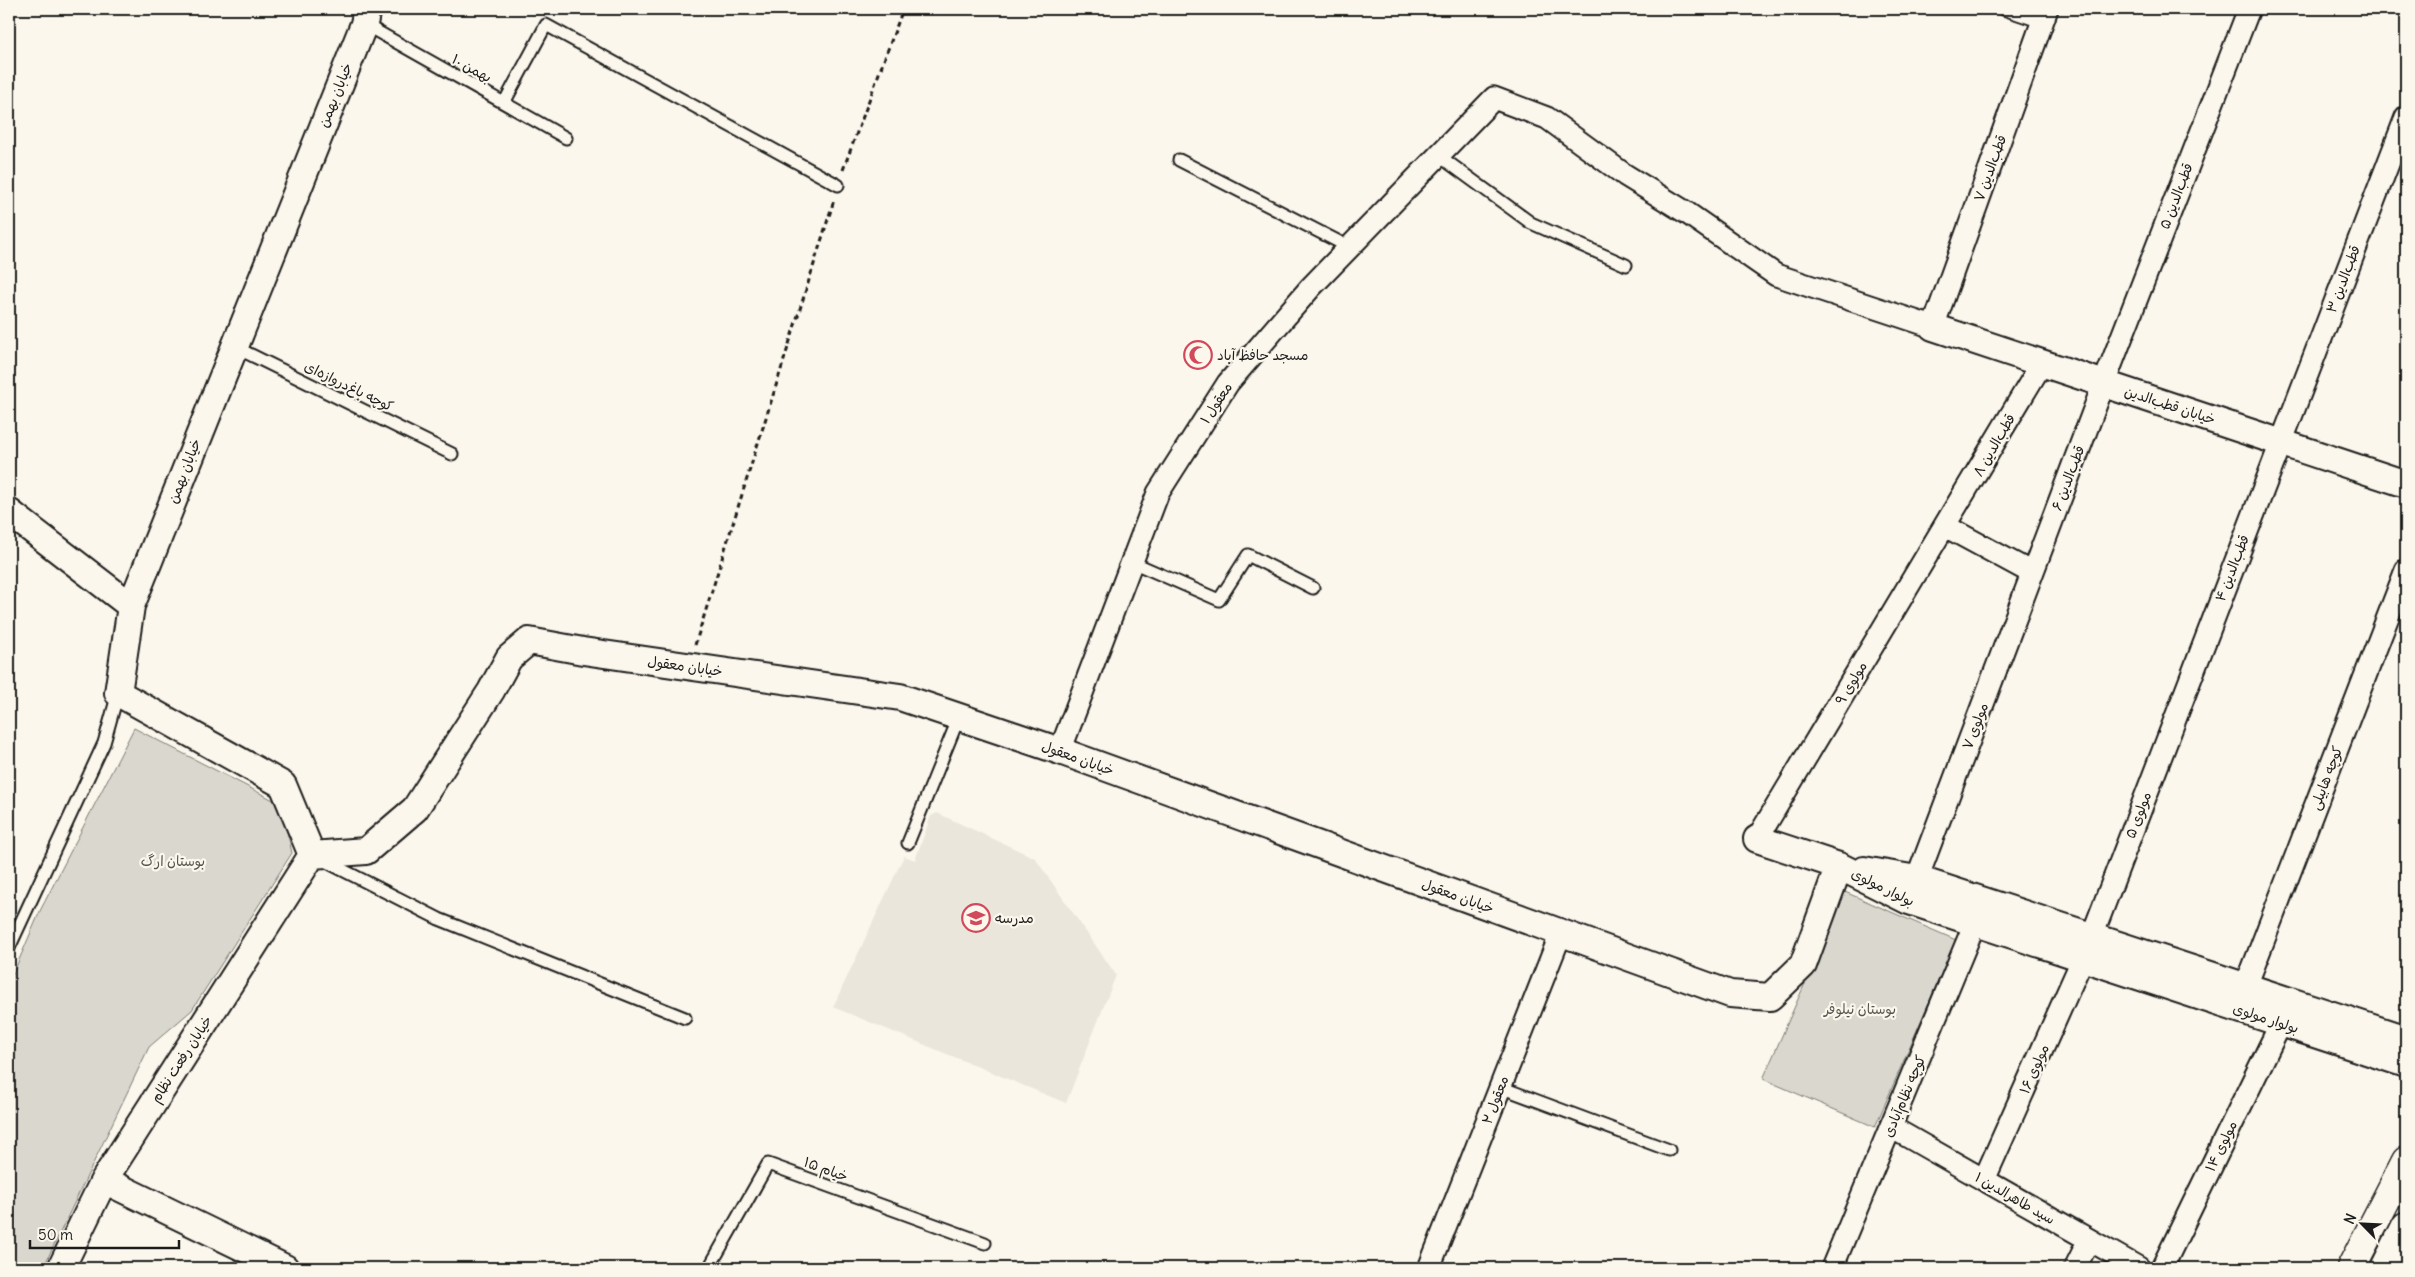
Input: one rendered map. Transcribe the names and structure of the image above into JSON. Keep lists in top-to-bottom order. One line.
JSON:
{"streets":{"street":["خیابان بهمن","قطب‌الدین ۷","قطب‌الدین ۵","قطب‌الدین ۳","معقول ۱","خیابان قطب‌الدین","قطب‌الدین ۸","قطب‌الدین ۶","قطب‌الدین ۴","خیابان معقول","مولوی ۹","مولوی ۷","کوچه هابیلی","مولوی ۵","بولوار مولوی","خیابان رفعت نظام","مولوی ۱۶","کوچه نظام‌آبادی","معقول ۲","مولوی ۱۴","سید طاهرالدین ۱"],"lane":["بهمن ۱۰","کوچه باغ‌دروازه‌ای","خیام ۱۵"]},"crossings":[["بهمن ۱۰","خیابان بهمن"],["خیابان بهمن","کوچه باغ‌دروازه‌ای"],["قطب‌الدین ۷","معقول ۱"],["قطب‌الدین ۷","خیابان قطب‌الدین"],["قطب‌الدین ۵","خیابان قطب‌الدین"],["قطب‌الدین ۵","قطب‌الدین ۶"],["قطب‌الدین ۳","خیابان قطب‌الدین"],["قطب‌الدین ۳","قطب‌الدین ۴"],["معقول ۱","خیابان قطب‌الدین"],["معقول ۱","خیابان معقول"],["خیابان قطب‌الدین","قطب‌الدین ۸"],["خیابان قطب‌الدین","قطب‌الدین ۶"],["خیابان قطب‌الدین","قطب‌الدین ۴"],["قطب‌الدین ۸","مولوی ۹"],["قطب‌الدین ۶","مولوی ۷"],["قطب‌الدین ۴","مولوی ۵"],["خیابان معقول","بولوار مولوی"],["خیابان معقول","خیابان رفعت نظام"],["خیابان معقول","معقول ۲"],["مولوی ۷","بولوار مولوی"],["کوچه هابیلی","بولوار مولوی"],["مولوی ۵","بولوار مولوی"],["مولوی ۵","مولوی ۱۶"],["بولوار مولوی","مولوی ۱۶"],["بولوار مولوی","کوچه نظام‌آبادی"],["بولوار مولوی","مولوی ۱۴"],["مولوی ۱۶","سید طاهرالدین ۱"],["کوچه نظام‌آبادی","سید طاهرالدین ۱"]],"parks":["بوستان ارگ","بوستان نیلوفر"],"places":{"mosque":["مسجد حافظ آباد"],"school or university":["مدرسه"]},"scale_bar":"50 m","north":"top left"}
